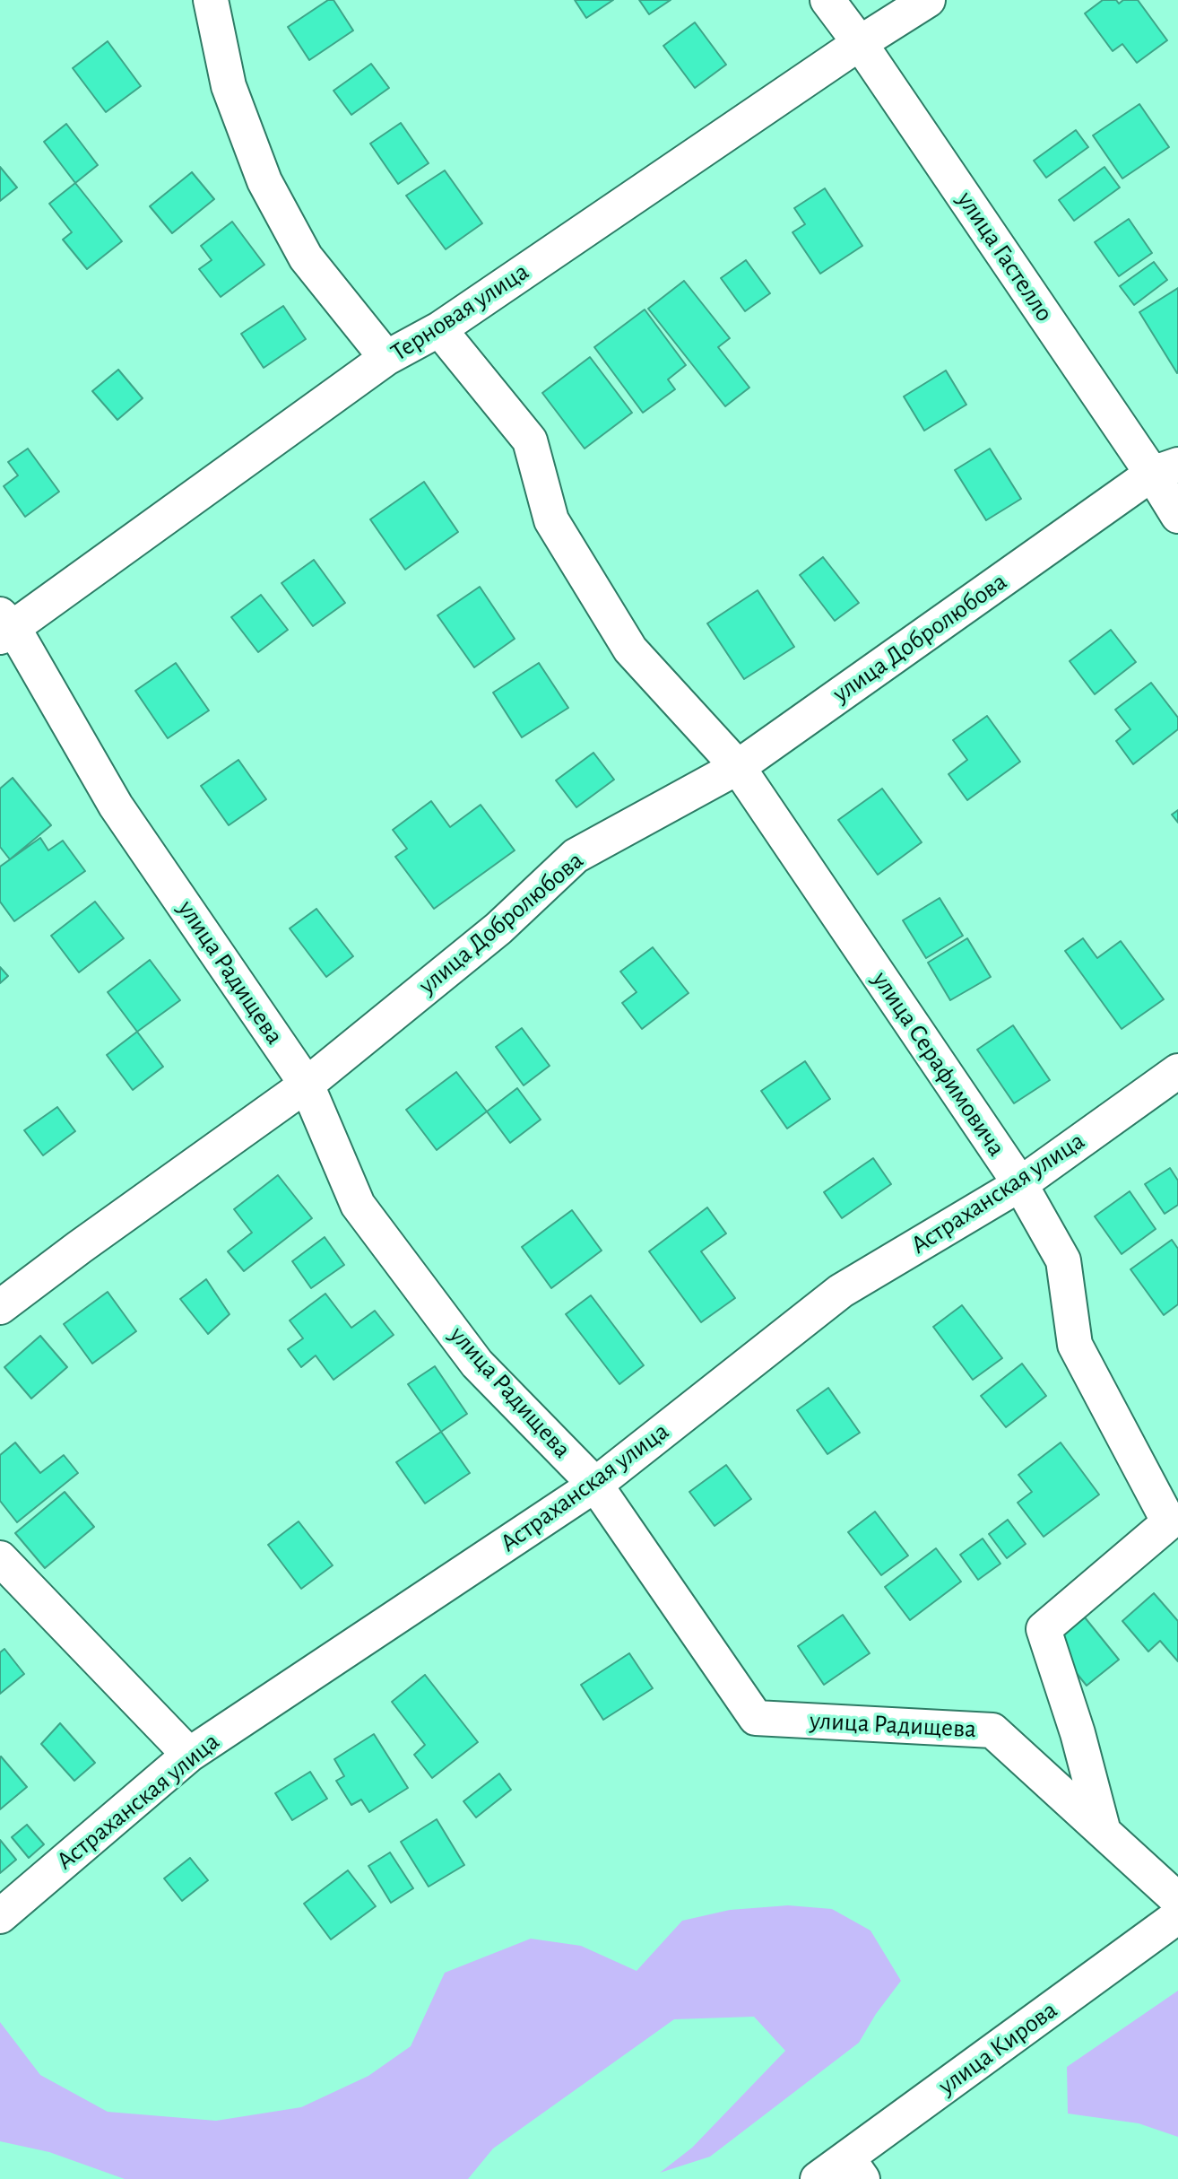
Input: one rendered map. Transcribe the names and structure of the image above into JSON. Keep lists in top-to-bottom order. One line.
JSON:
{"streets":{"street":["улица Гастелло","Терновая улица","улица Добролюбова","улица Радищева","улица Серафимовича","Астраханская улица","улица Кирова"]},"crossings":[["улица Гастелло","Терновая улица"],["улица Гастелло","улица Добролюбова"],["Терновая улица","улица Радищева"],["Терновая улица","улица Серафимовича"],["улица Добролюбова","улица Радищева"],["улица Добролюбова","улица Серафимовича"],["улица Радищева","улица Серафимовича"],["улица Радищева","Астраханская улица"],["улица Серафимовича","Астраханская улица"]]}
